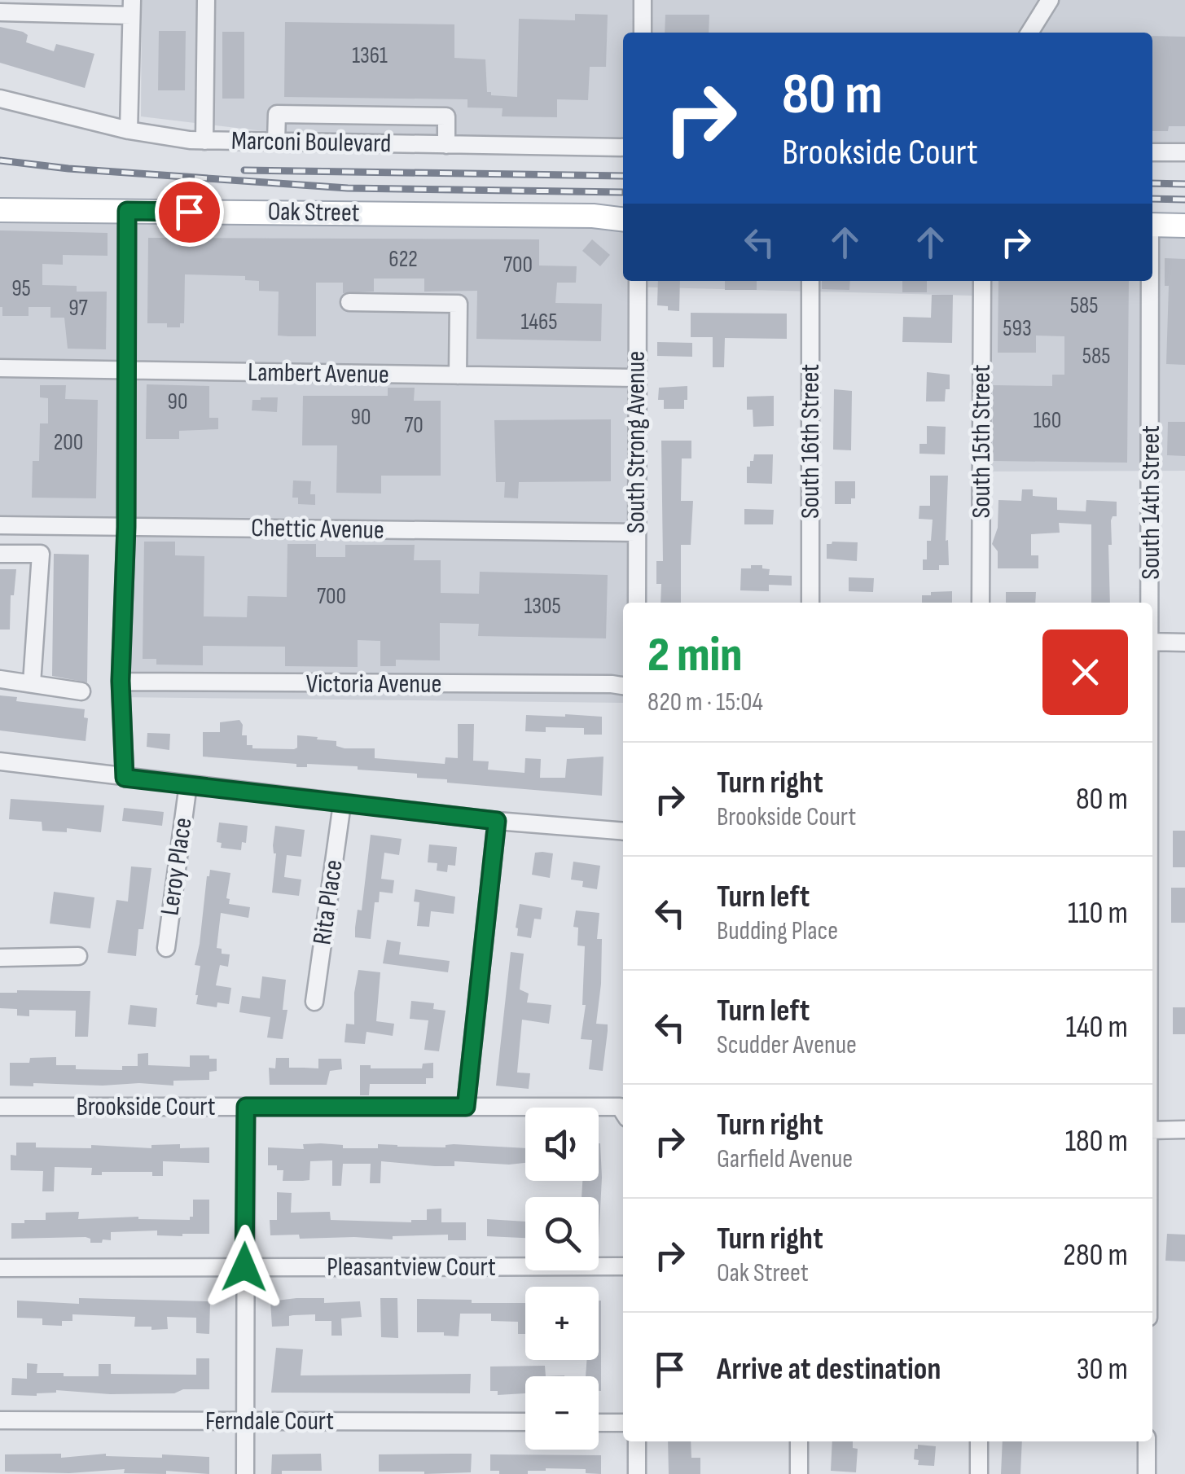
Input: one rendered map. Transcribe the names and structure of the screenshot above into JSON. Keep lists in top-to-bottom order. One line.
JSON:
{"streets":{"main road":["Oak Street"],"street":["Marconi Boulevard","Lambert Avenue","South 16th Street","South 15th Street","South Strong Avenue","South 14th Street","Chettic Avenue","Victoria Avenue","Leroy Place","Rita Place","Brookside Court","Pleasantview Court","Ferndale Court"]},"crossings":[["Lambert Avenue","South Strong Avenue"],["South Strong Avenue","Chettic Avenue"]],"house_numbers":["1361","622","700","95","585","97","1465","593","585","90","90","160","70","200","700","1305"],"page":{"turn":["80 m","Brookside Court"],"heading":["2 min","820 m · 15:04"],"list":[{"name":"Turn right","note":"Brookside Court","value":"80 m"},{"name":"Turn left","note":"Budding Place","value":"110 m"},{"name":"Turn left","note":"Scudder Avenue","value":"140 m"},{"name":"Turn right","note":"Garfield Avenue","value":"180 m"},{"name":"Turn right","note":"Oak Street","value":"280 m"},{"name":"Arrive at destination","value":"30 m"}],"map_buttons":["+","−"]}}
